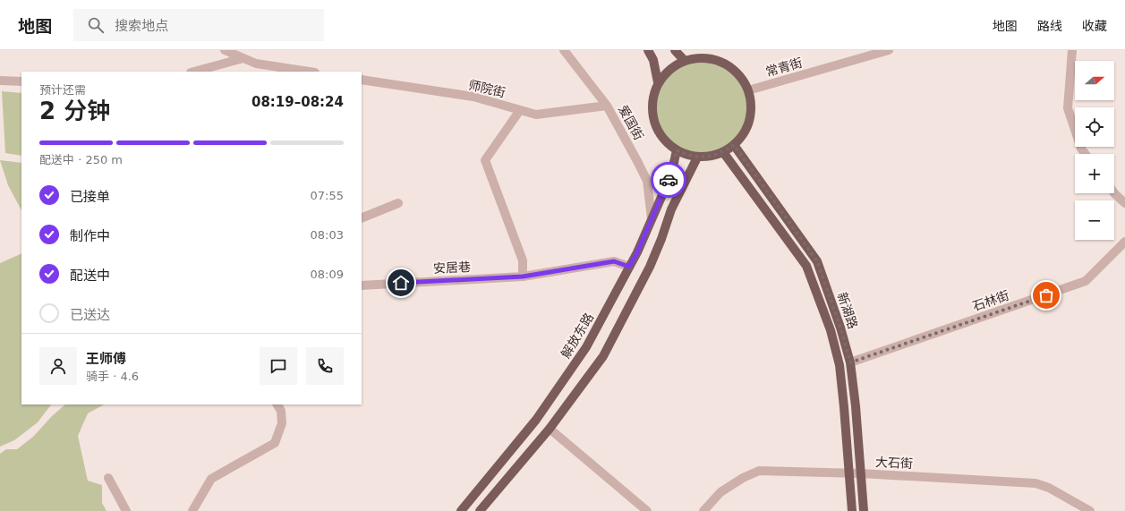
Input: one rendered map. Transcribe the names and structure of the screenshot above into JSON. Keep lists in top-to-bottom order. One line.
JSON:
{"streets":{"main road":["新湖路","解放东路"],"street":["常青街","师院街","爱国街","安居巷","石林街","大石街"]},"crossings":[["常青街","新湖路"],["常青街","解放东路"],["师院街","爱国街"],["爱国街","解放东路"],["安居巷","解放东路"],["石林街","新湖路"],["新湖路","解放东路"],["新湖路","大石街"]],"north":"right","page":{"header":"地图","search":"搜索地点","nav":["地图","路线","收藏"],"map_buttons":["+","−"],"heading":["2 分钟","预计还需","08:19–08:24"],"panel":["王师傅","骑手 · 4.6"],"bar":"配送中 · 250 m","list":[["已接单","07:55"],["制作中","08:03"],["配送中","08:09"],"已送达"]}}
